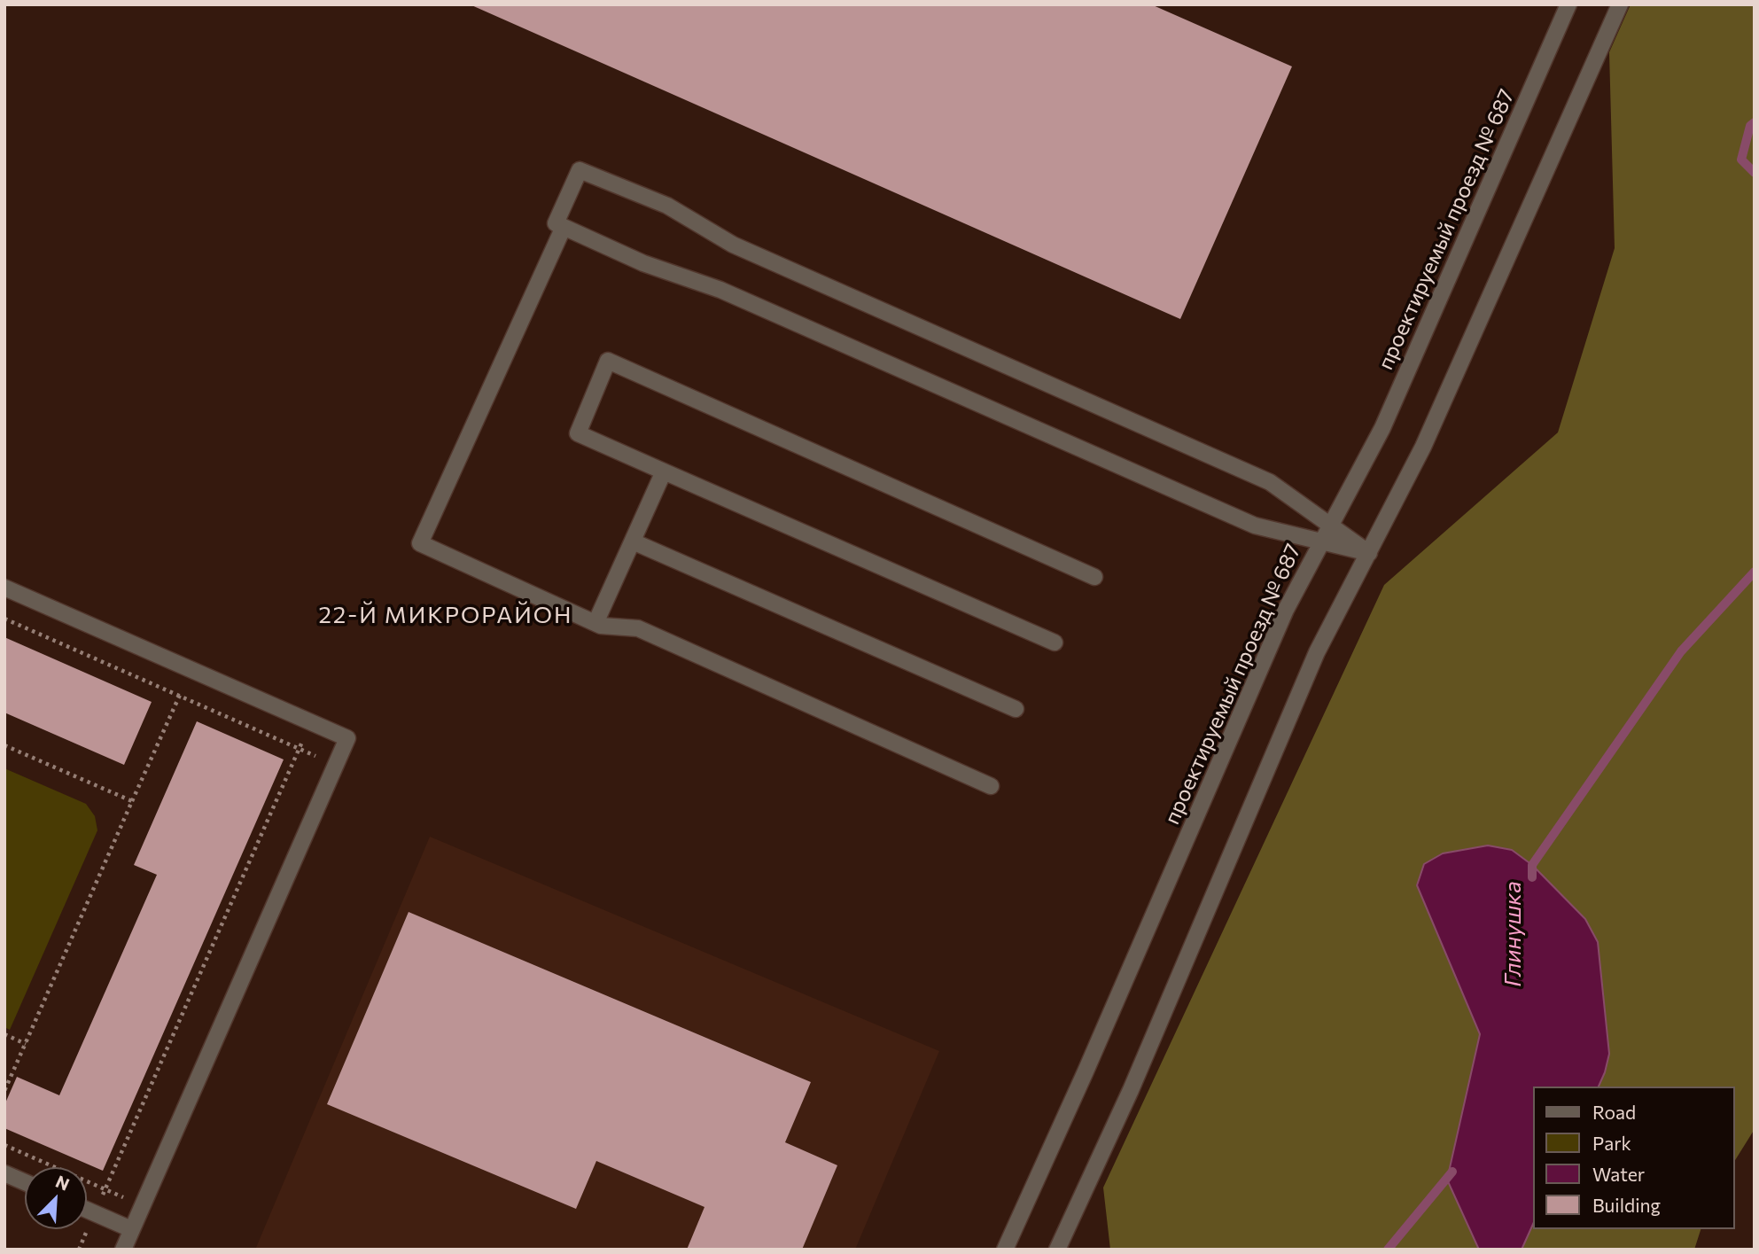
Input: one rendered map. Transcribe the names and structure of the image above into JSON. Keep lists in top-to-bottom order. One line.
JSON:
{"streets":{"street":["проектируемый проезд № 687"]},"districts":["22-Й МИКРОРАЙОН"],"water":["Глинушка"],"legend":["Road","Park","Water","Building"],"north":"top right"}
